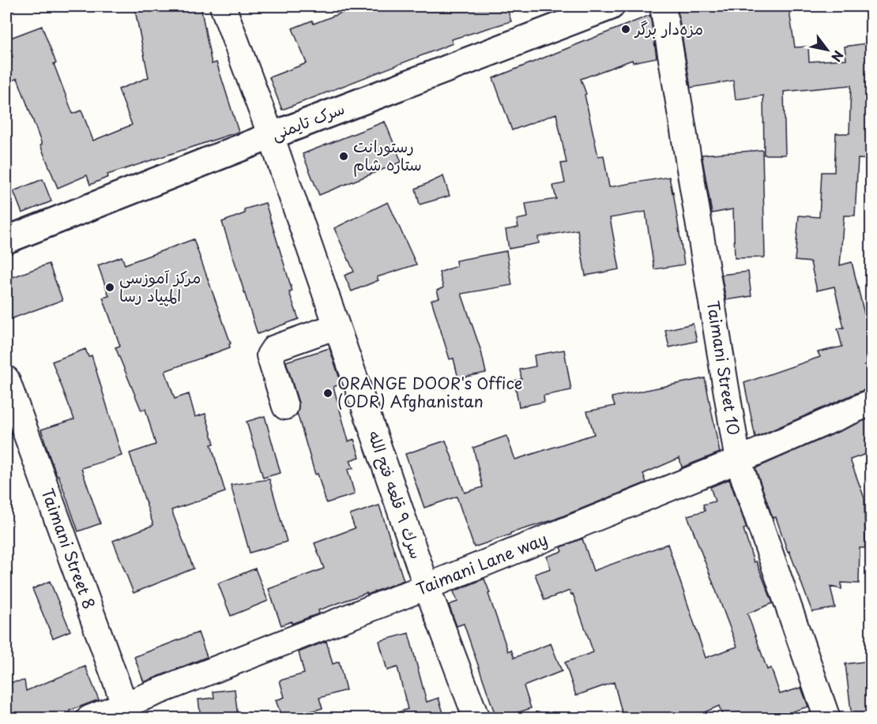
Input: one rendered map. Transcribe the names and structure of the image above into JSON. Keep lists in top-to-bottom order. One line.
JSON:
{"streets":{"main road":["سرک تایمنی"],"street":["Taimani Street 10","سرك ٩ قلعه فتح الله","Taimani Street 8","Taimani Lane way"]},"crossings":[["سرک تایمنی","سرك ٩ قلعه فتح الله"],["Taimani Street 10","Taimani Lane way"],["سرك ٩ قلعه فتح الله","Taimani Lane way"],["Taimani Street 8","Taimani Lane way"]],"places":["مزه‌دار برگر","رستورانت ستاره شام","مرکز آموزسی المپیاد رسا","ORANGE DOOR's Office (ODR) Afghanistan"],"north":"bottom right"}
